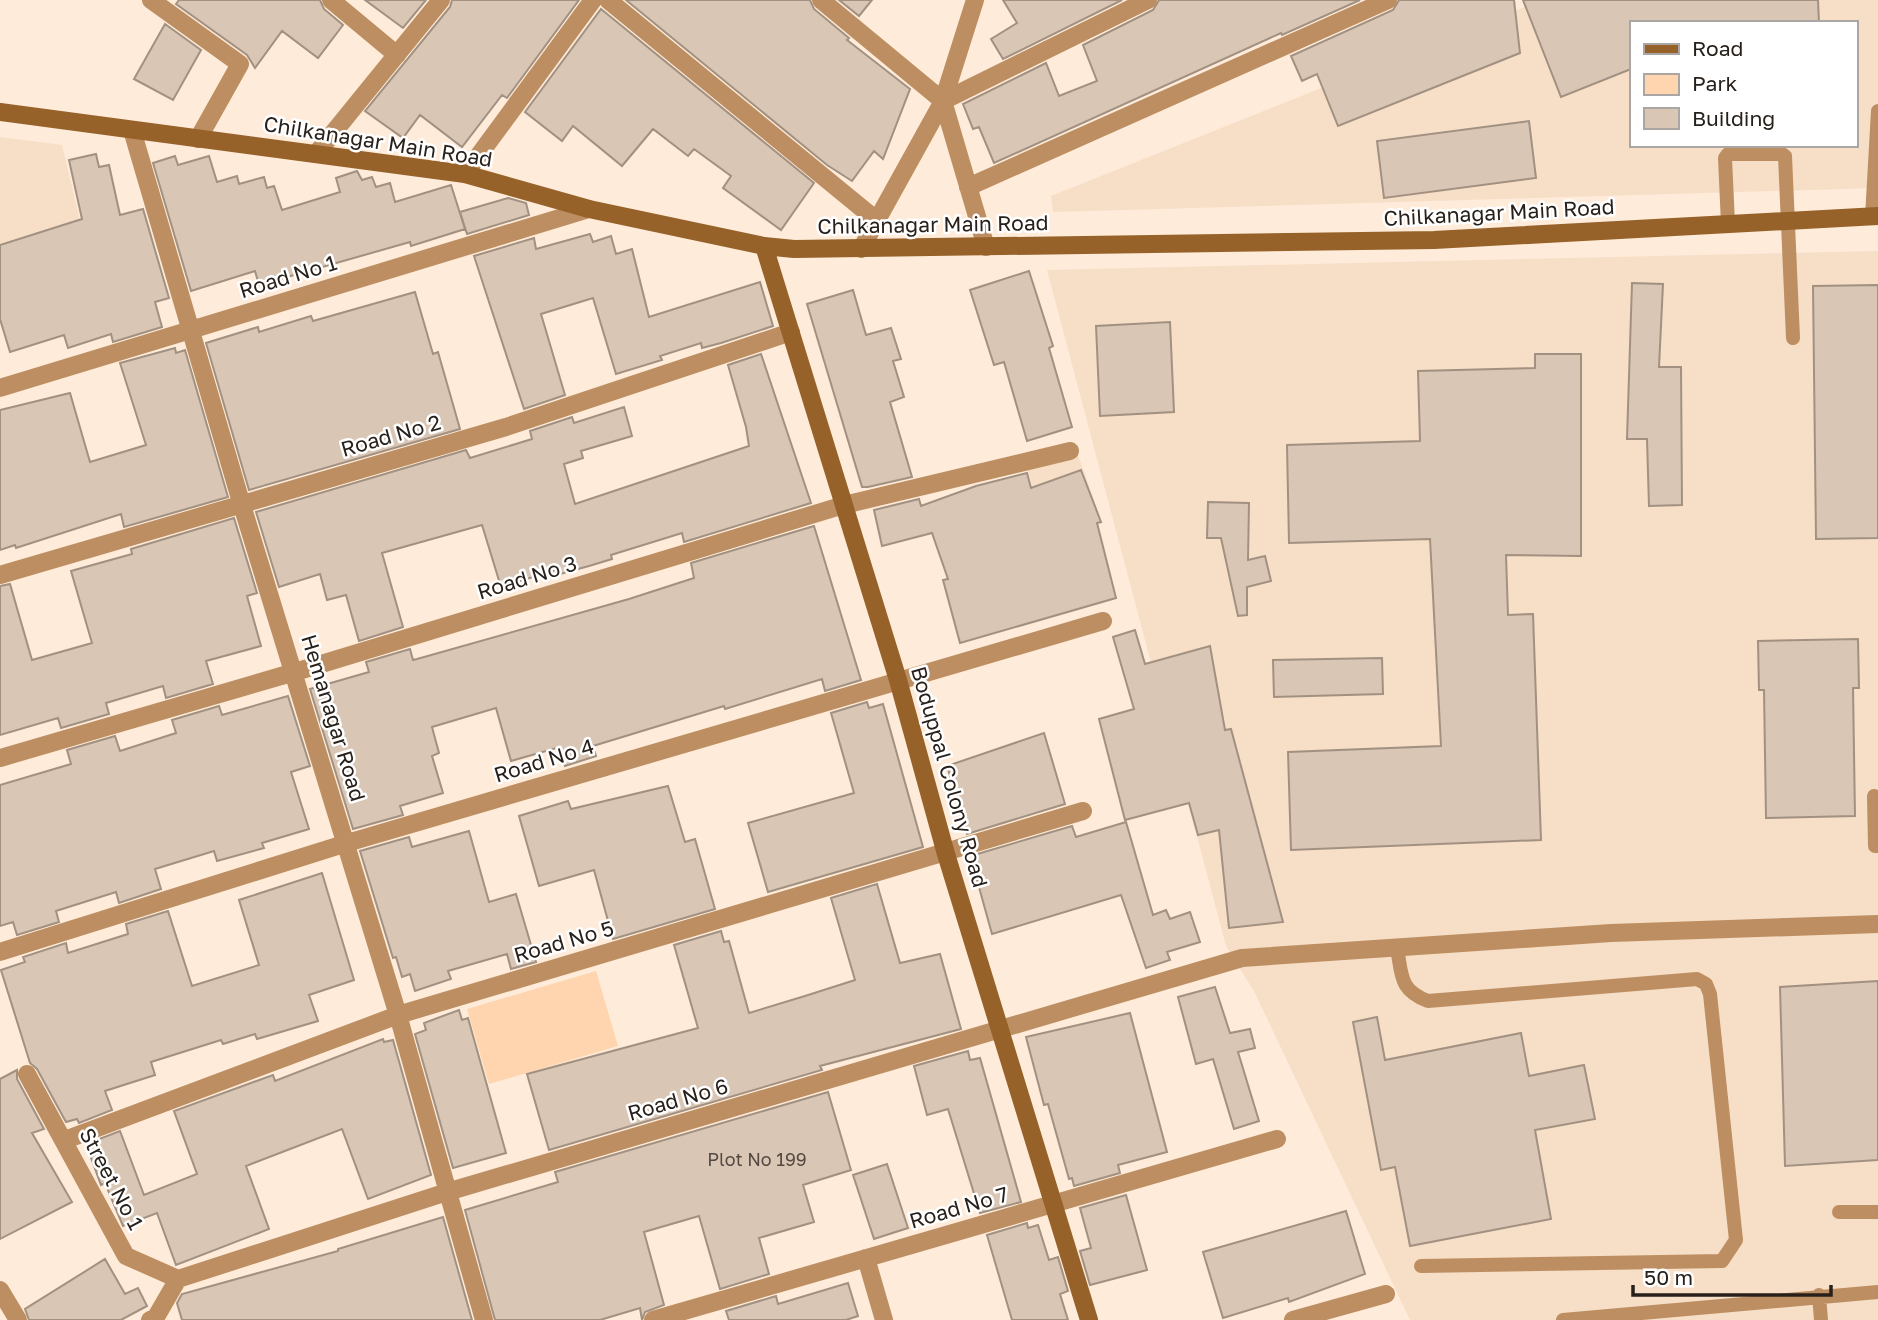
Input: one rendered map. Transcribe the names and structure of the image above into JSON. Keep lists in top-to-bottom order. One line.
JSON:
{"streets":{"main road":["Chilkanagar Main Road","Boduppal Colony Road"],"street":["Road No 1","Road No 2","Road No 3","Hemanagar Road","Road No 4","Road No 5","Road No 6","Street No 1","Road No 7"]},"crossings":[["Chilkanagar Main Road","Road No 1"],["Chilkanagar Main Road","Hemanagar Road"],["Chilkanagar Main Road","Boduppal Colony Road"],["Road No 1","Hemanagar Road"],["Road No 2","Hemanagar Road"],["Road No 2","Boduppal Colony Road"],["Road No 3","Hemanagar Road"],["Road No 3","Boduppal Colony Road"],["Hemanagar Road","Road No 4"],["Hemanagar Road","Road No 5"],["Hemanagar Road","Road No 6"],["Road No 4","Boduppal Colony Road"],["Boduppal Colony Road","Road No 5"],["Boduppal Colony Road","Road No 6"],["Boduppal Colony Road","Road No 7"],["Road No 5","Street No 1"],["Road No 6","Street No 1"]],"house_numbers":["Plot No 199"],"legend":["Road","Park","Building"],"scale_bar":"50 m"}
